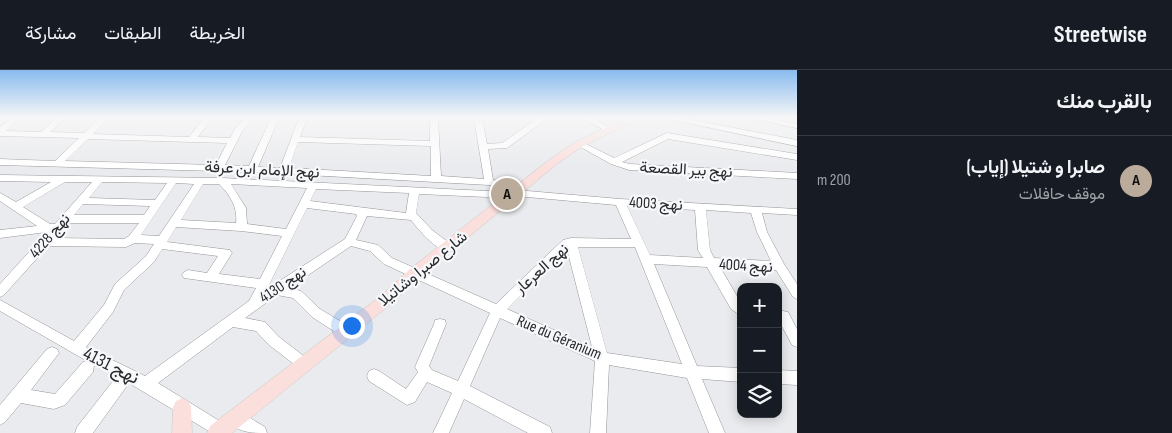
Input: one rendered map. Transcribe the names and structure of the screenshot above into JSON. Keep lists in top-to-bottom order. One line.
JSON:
{"streets":{"main road":["شارع صبرا وشاتيلا"],"street":["نهج الإمام ابن عرفة","نهج بير القصعة","نهج 4003","نهج 4228","نهج 4004","نهج العرعار","نهج 4130","Rue du Géranium","نهج 4131"]},"crossings":[["نهج الإمام ابن عرفة","نهج 4003"],["نهج الإمام ابن عرفة","شارع صبرا وشاتيلا"],["نهج بير القصعة","شارع صبرا وشاتيلا"],["نهج 4003","شارع صبرا وشاتيلا"],["شارع صبرا وشاتيلا","Rue du Géranium"],["شارع صبرا وشاتيلا","نهج 4131"],["نهج العرعار","Rue du Géranium"],["نهج 4130","Rue du Géranium"],["نهج 4130","نهج 4131"]],"page":{"header":"Streetwise","nav":["الخريطة","الطبقات","مشاركة"],"heading":"بالقرب منك","list":[{"mark":"A","name":"صابرا و شتيلا (إياب)","note":"موقف حافلات","value":"200 m"}],"pins":"A","map_buttons":["+","−"]}}
